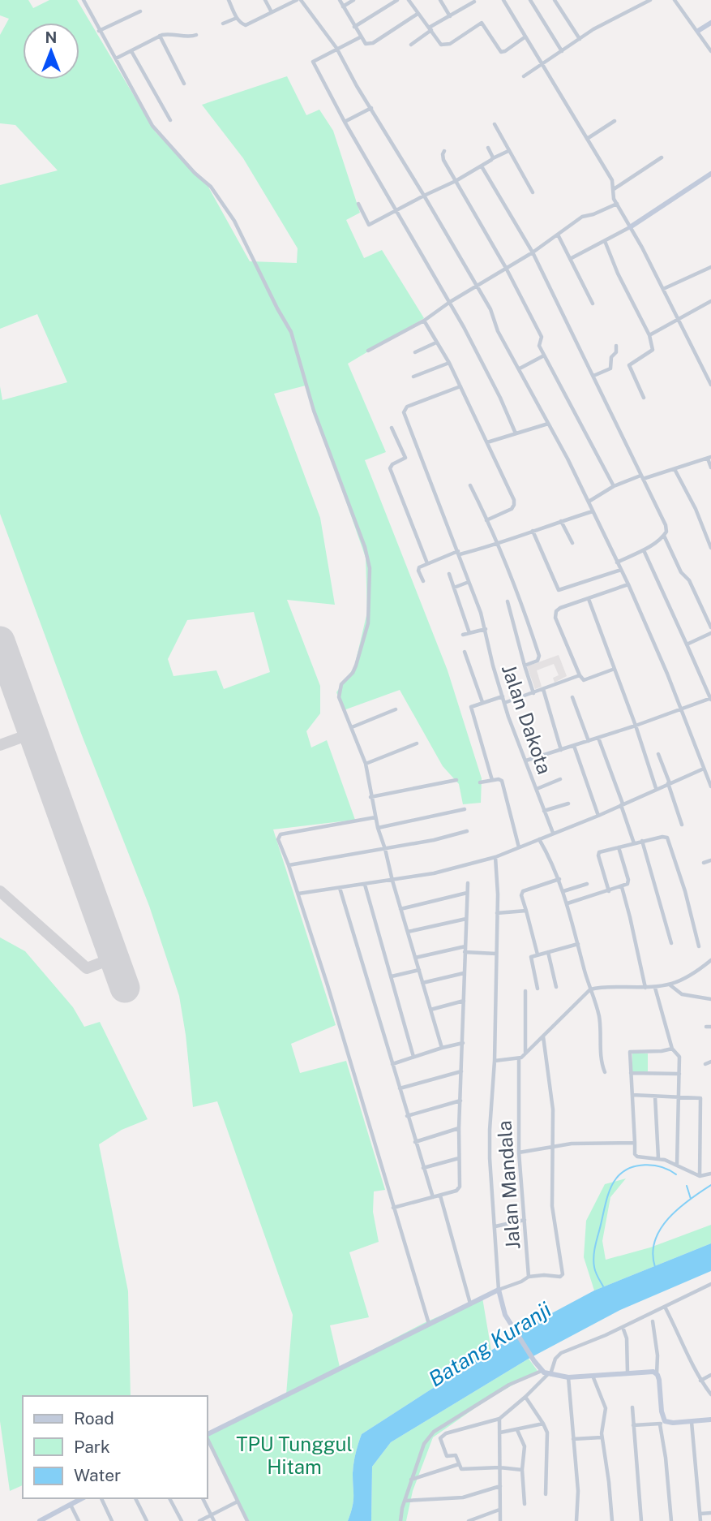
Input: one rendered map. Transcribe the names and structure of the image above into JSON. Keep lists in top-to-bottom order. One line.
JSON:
{"streets":{"street":["Jalan Dakota","Jalan Mandala"]},"water":["Batang Kuranji"],"parks":["TPU Tunggul Hitam"],"legend":["Road","Park","Water"],"north":"top"}
